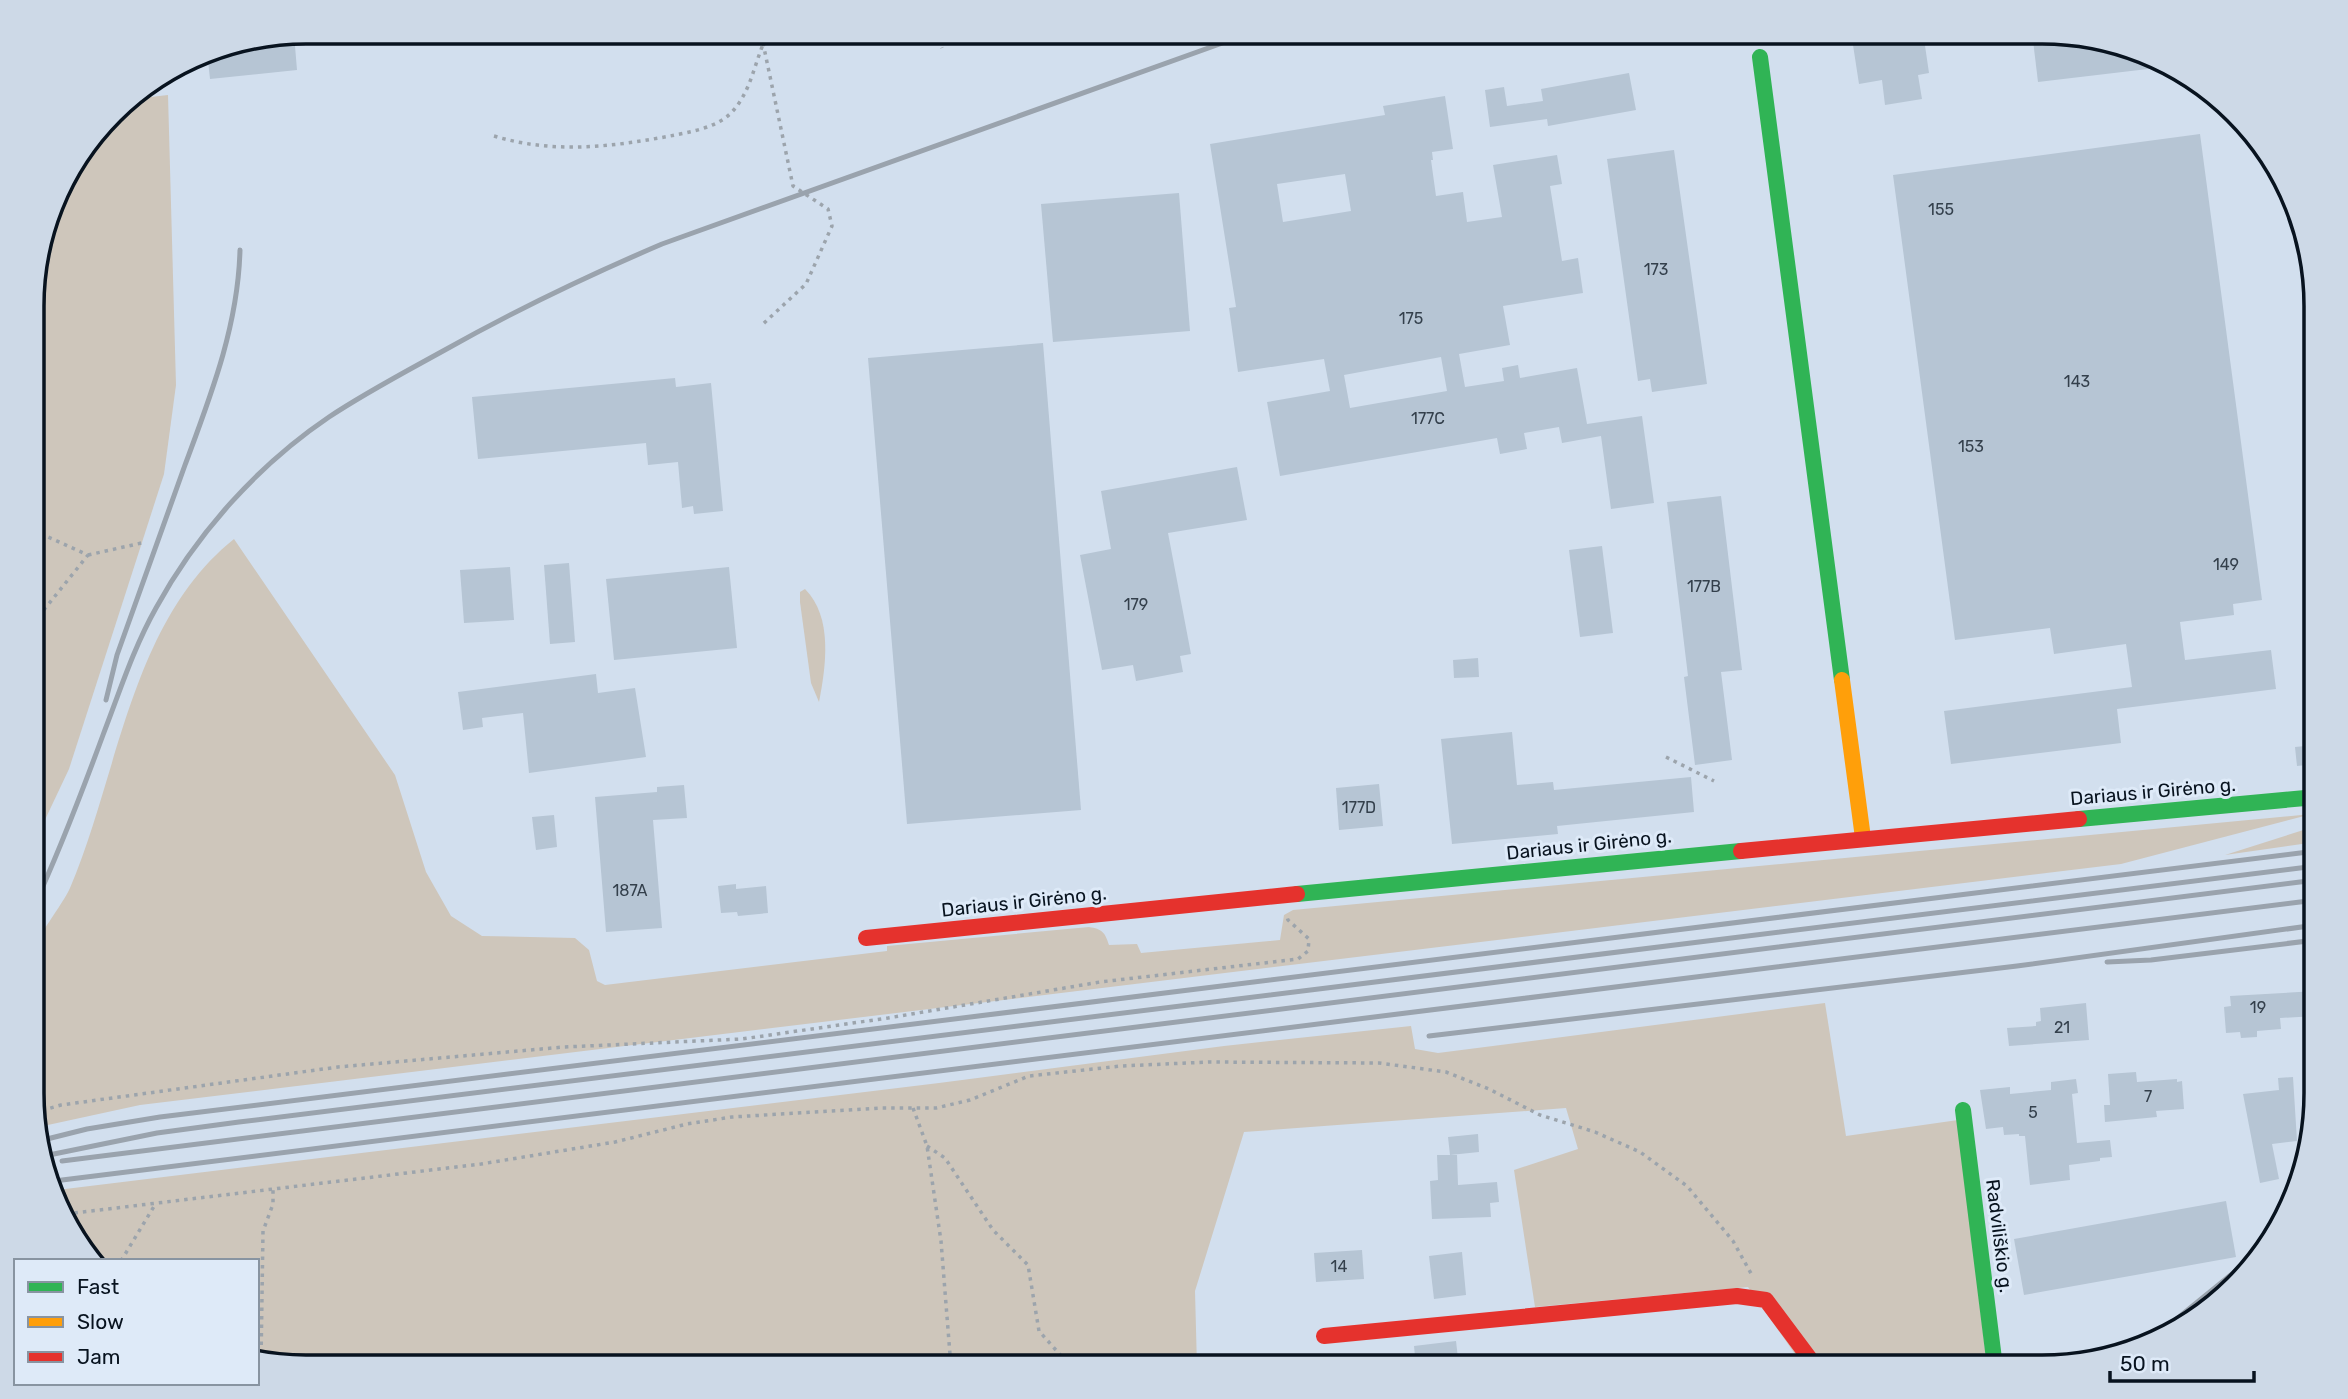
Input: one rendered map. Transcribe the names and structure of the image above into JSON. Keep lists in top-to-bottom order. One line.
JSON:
{"streets":{"street":["Dariaus ir Girėno g.","Radviliškio g."]},"house_numbers":["155","173","175","143","177C","153","149","177B","179","177D","187A","19","21","7","5","14"],"legend":["Fast","Slow","Jam"],"scale_bar":"50 m"}
